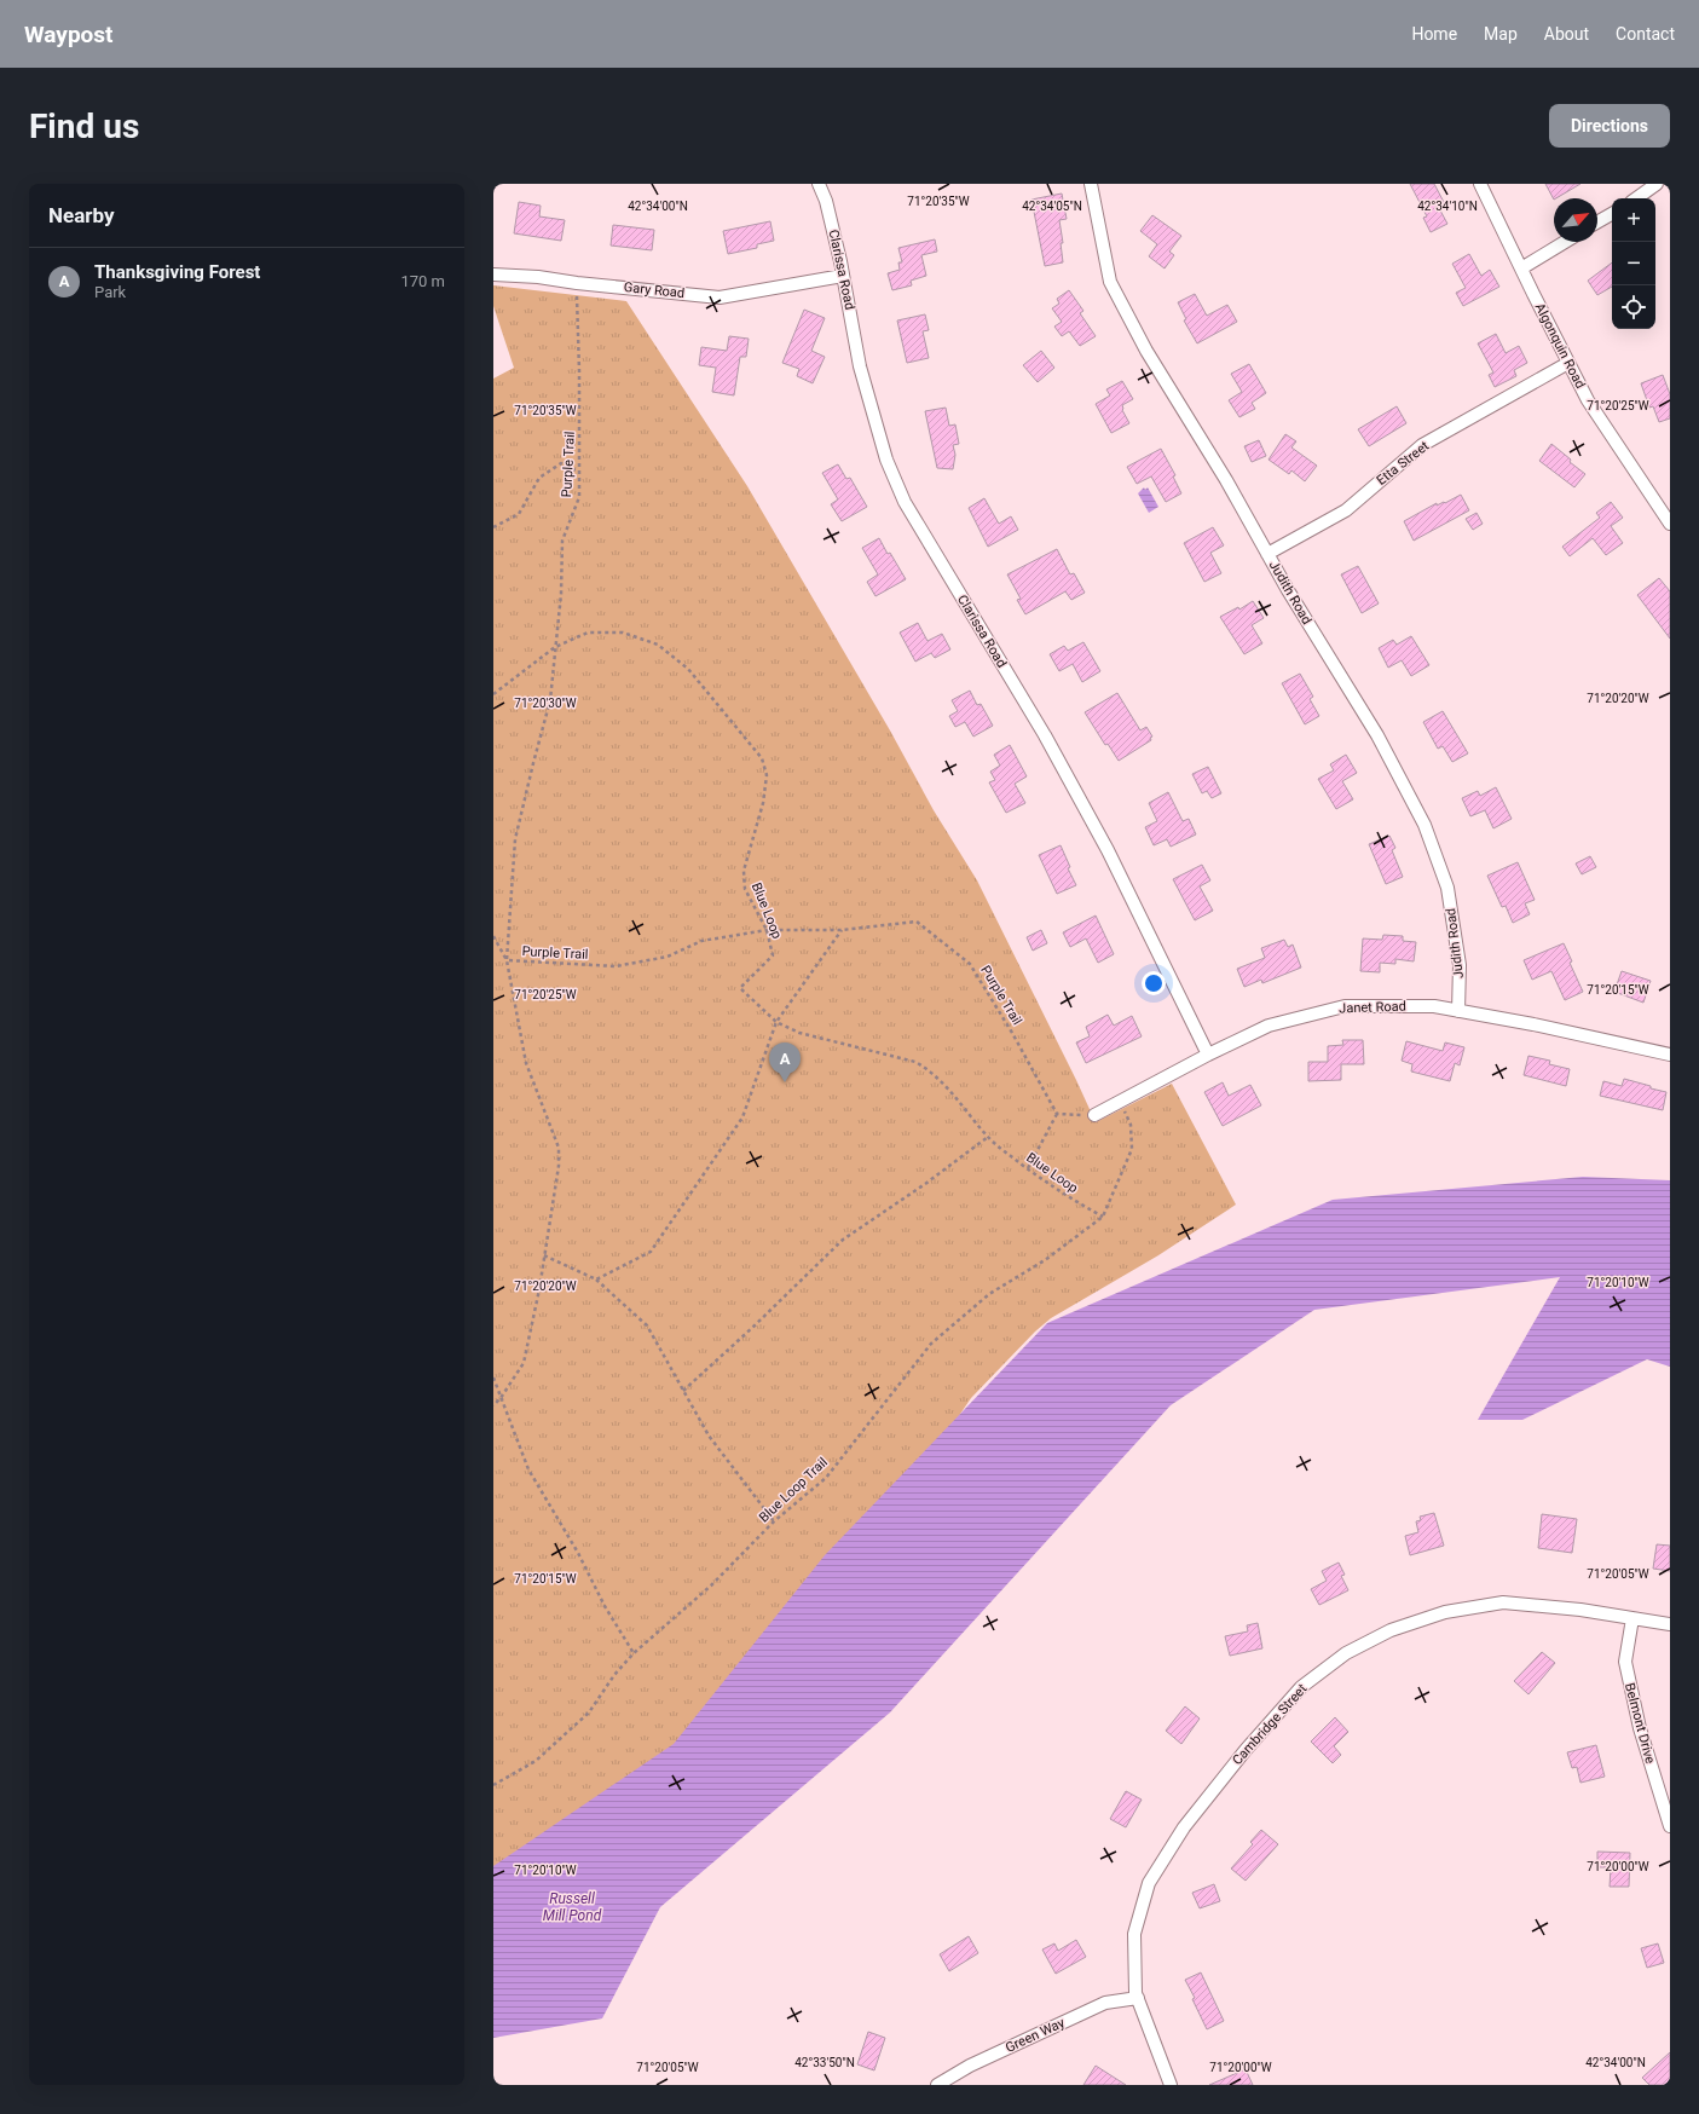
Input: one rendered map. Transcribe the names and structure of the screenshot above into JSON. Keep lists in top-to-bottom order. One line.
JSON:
{"streets":{"street":["Clarissa Road","Gary Road","Algonquin Road","Etta Street","Judith Road","Janet Road","Belmont Drive","Cambridge Street","Green Way"],"path":["Purple Trail","Blue Loop","Blue Loop Trail"]},"crossings":[["Clarissa Road","Gary Road"],["Clarissa Road","Janet Road"],["Gary Road","Purple Trail"],["Algonquin Road","Etta Street"],["Etta Street","Judith Road"],["Purple Trail","Blue Loop"],["Judith Road","Janet Road"],["Blue Loop","Blue Loop Trail"],["Janet Road","Blue Loop Trail"],["Belmont Drive","Cambridge Street"],["Cambridge Street","Green Way"]],"water":["Russell Mill Pond"],"north":"top right","page":{"header":"Waypost","nav":["Home","Map","About","Contact"],"buttons":"Directions","title":"Find us","heading":"Nearby","map_buttons":["+","−"],"list":[{"mark":"A","name":"Thanksgiving Forest","note":"Park","value":"170 m"}],"pins":"A"},"coordinates":["71°20'35\"W","42°34'00\"N","42°34'05\"N","42°34'10\"N","71°20'25\"W","71°20'20\"W","71°20'30\"W","71°20'15\"W","71°20'10\"W","71°20'05\"W","71°20'00\"W","42°33'50\"N"]}
